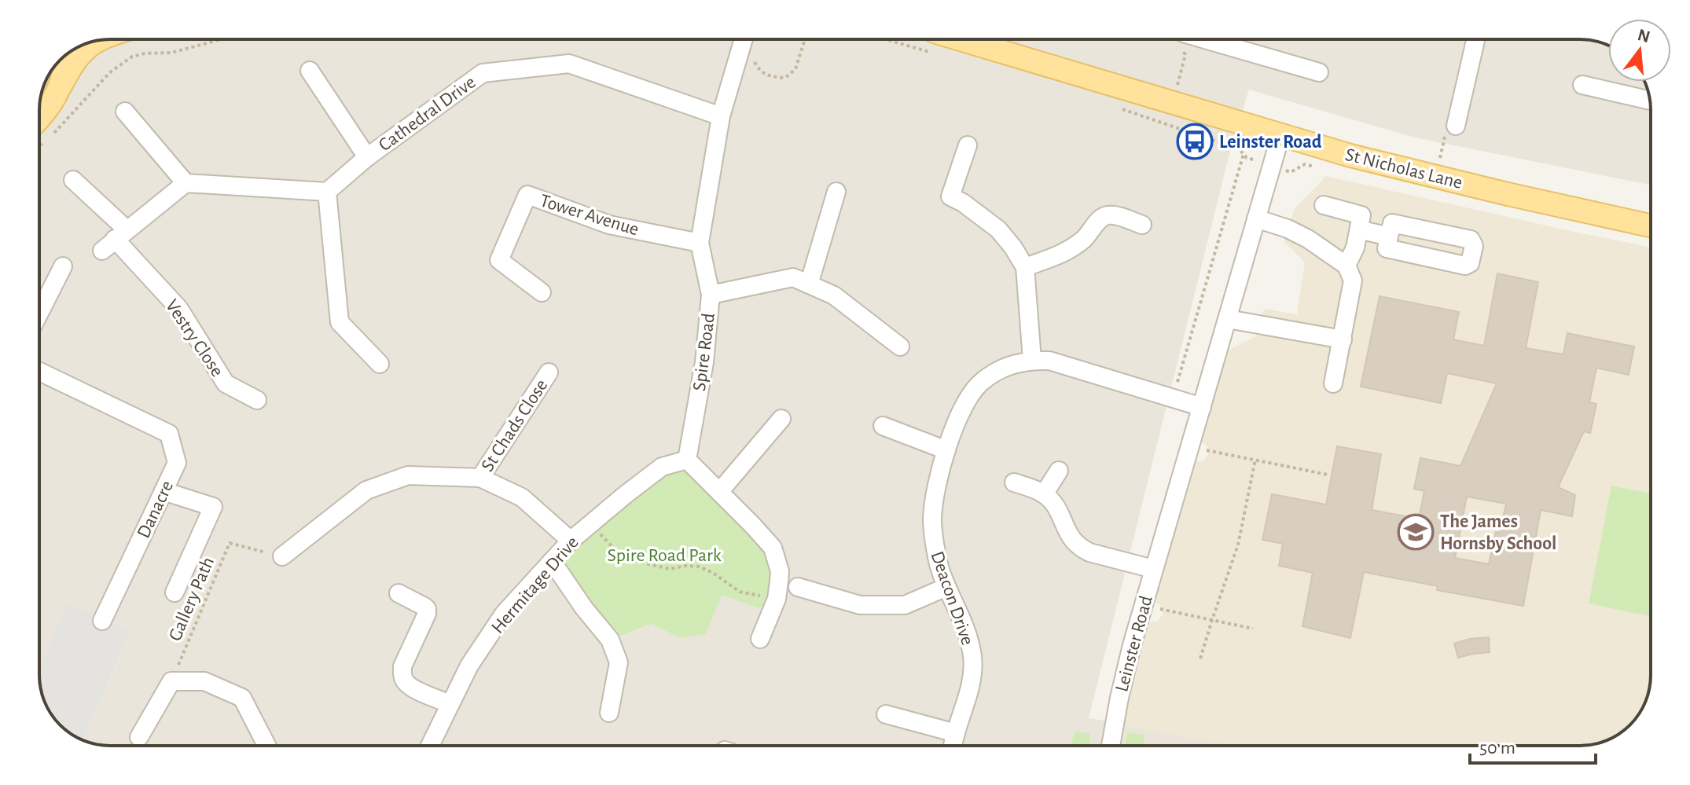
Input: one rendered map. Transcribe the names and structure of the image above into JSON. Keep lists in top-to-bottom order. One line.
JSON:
{"streets":{"main road":["St Nicholas Lane"],"street":["Cathedral Drive","Tower Avenue","Vestry Close","Spire Road","St Chads Close","Danacre","Hermitage Drive","Deacon Drive","Leinster Road"],"path":["Gallery Path"]},"crossings":[["Cathedral Drive","Spire Road"],["St Nicholas Lane","Leinster Road"],["Tower Avenue","Spire Road"],["Spire Road","Hermitage Drive"],["Deacon Drive","Leinster Road"]],"parks":["Spire Road Park"],"places":{"bus stop":["Leinster Road"],"school or university":["The James Hornsby School"]},"scale_bar":"50 m","north":"top"}
